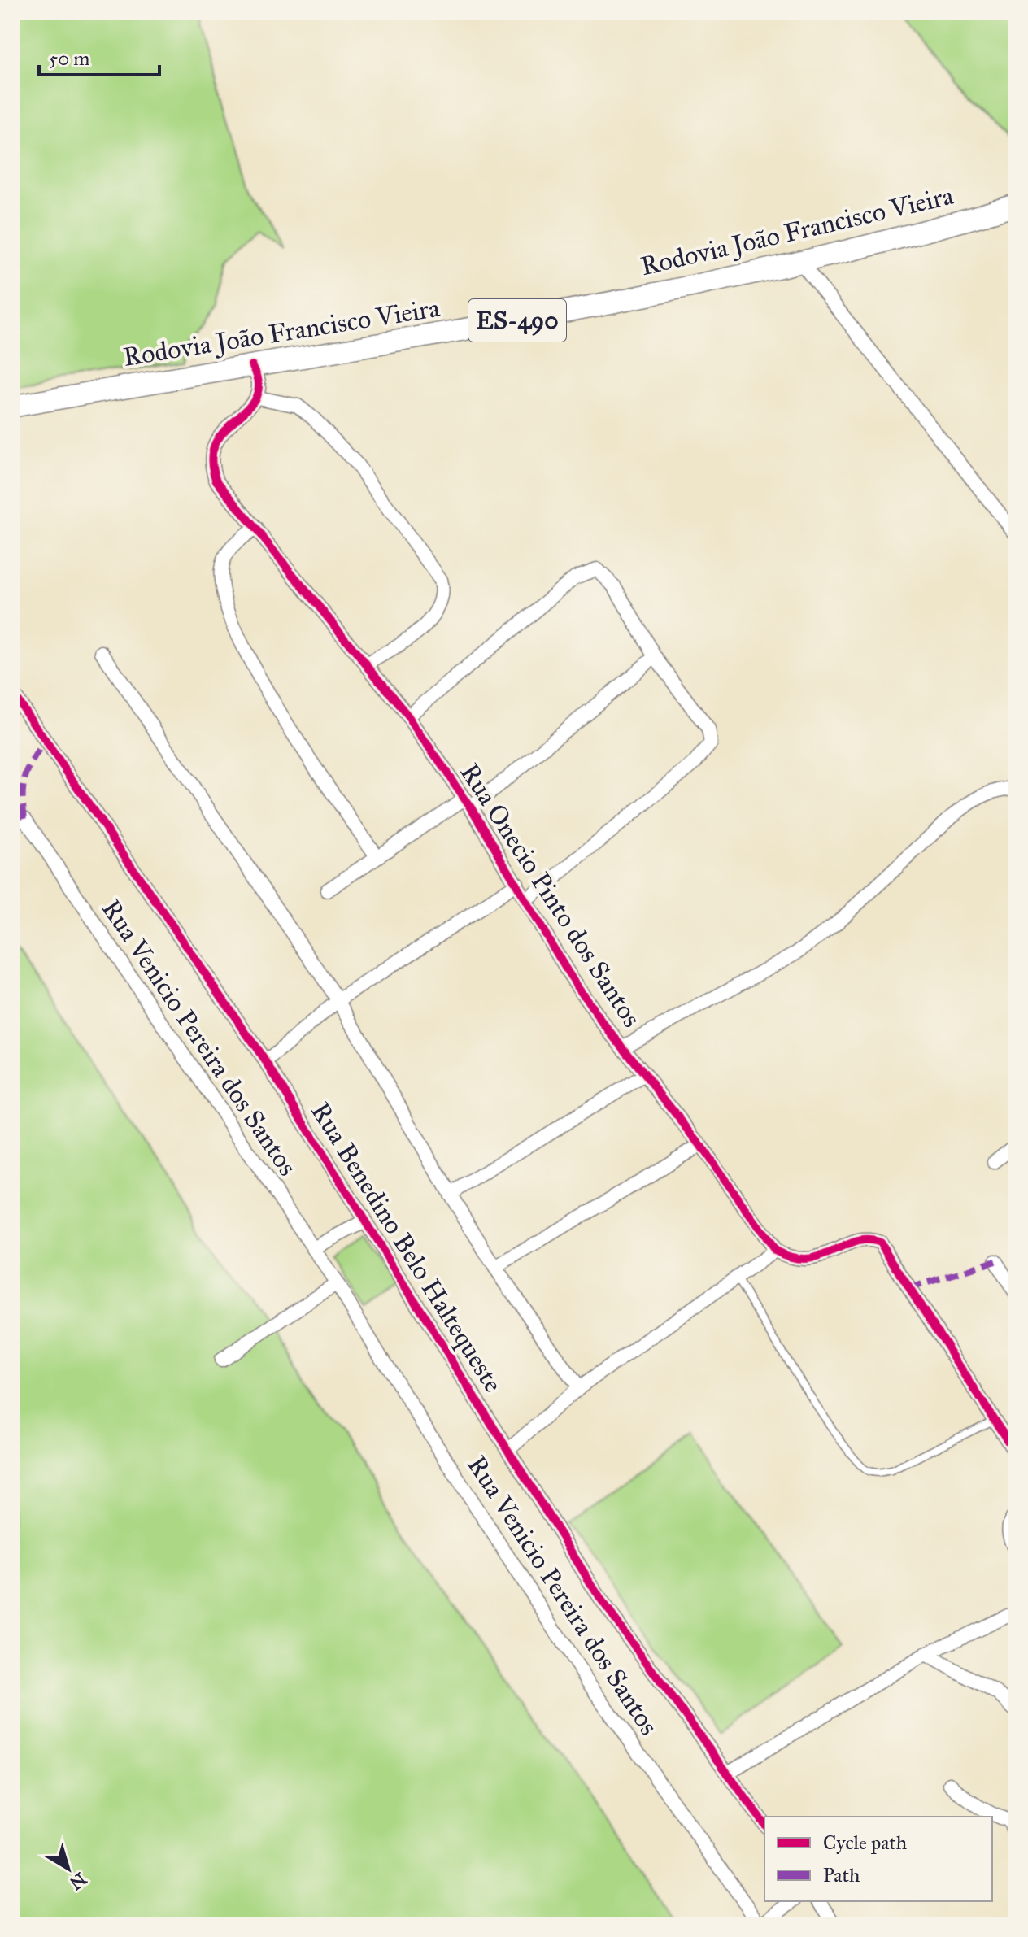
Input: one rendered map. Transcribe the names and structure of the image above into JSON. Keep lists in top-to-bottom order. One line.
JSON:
{"streets":{"main road":["Rodovia João Francisco Vieira","ES-490"],"street":["Rua Onecio Pinto dos Santos","Rua Venicio Pereira dos Santos","Rua Benedino Belo Haltequeste"]},"legend":["Cycle path","Path"],"scale_bar":"50 m","north":"bottom right"}
